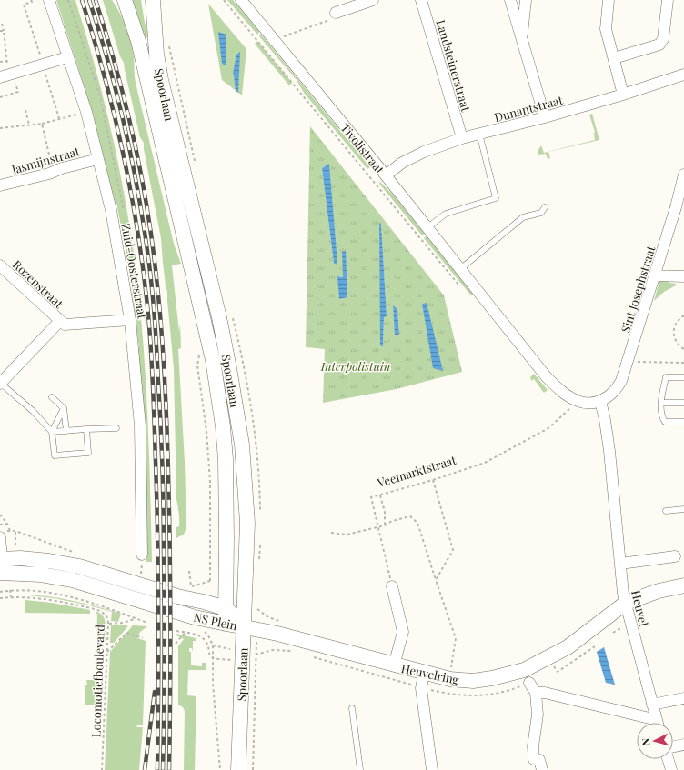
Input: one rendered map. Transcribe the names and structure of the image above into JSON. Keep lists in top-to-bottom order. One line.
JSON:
{"streets":{"street":["Landsteinerstraat","Spoorlaan","Dunantstraat","Tivolistraat","Jasmijnstraat","Zuid-Oosterstraat","Rozenstraat","Sint Josephstraat","Heuvel","NS Plein","Heuvelring"],"path":["Veemarktstraat","Locomotiefboulevard"]},"crossings":[["Landsteinerstraat","Dunantstraat"],["Spoorlaan","NS Plein"],["Spoorlaan","Heuvelring"],["Dunantstraat","Tivolistraat"],["Tivolistraat","Veemarktstraat"],["Jasmijnstraat","Zuid-Oosterstraat"],["Sint Josephstraat","Heuvel"],["Heuvel","Heuvelring"],["NS Plein","Heuvelring"]],"parks":["Interpolistuin"],"north":"left"}
